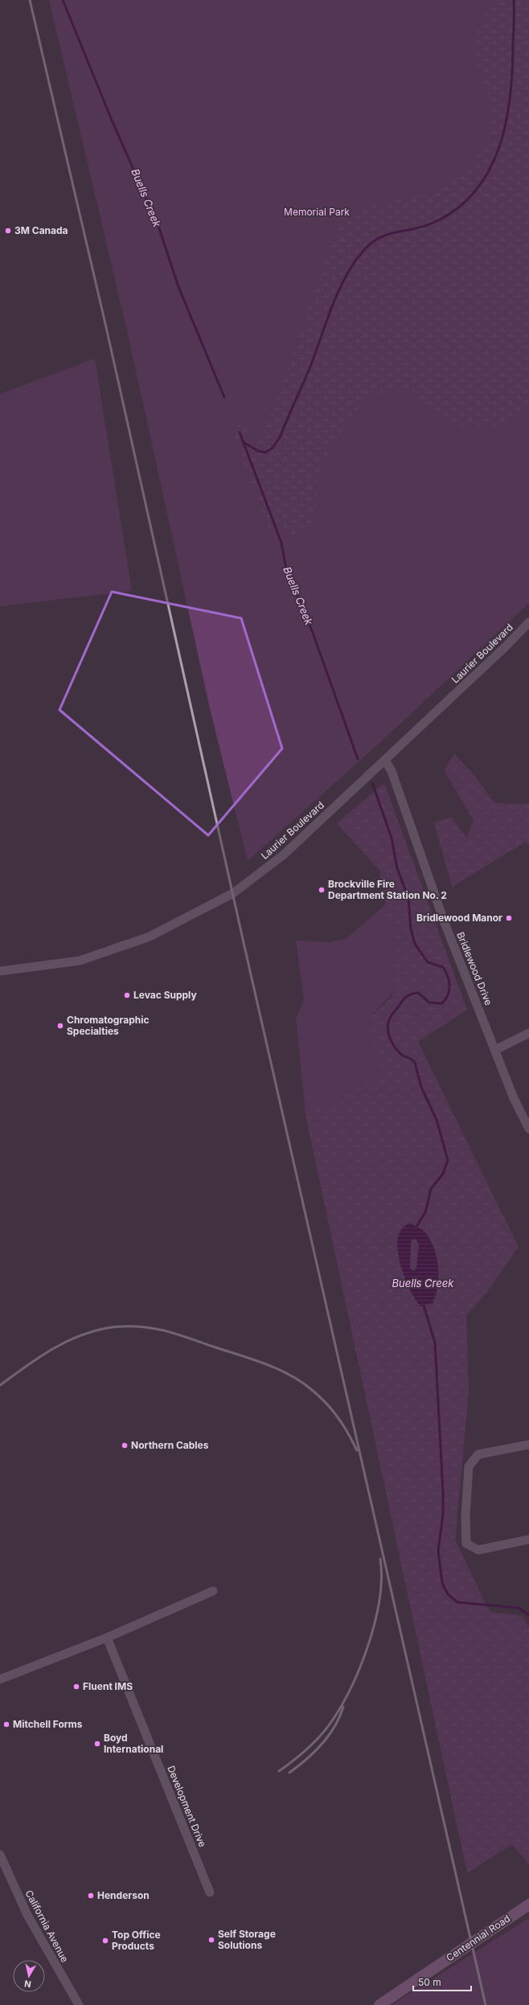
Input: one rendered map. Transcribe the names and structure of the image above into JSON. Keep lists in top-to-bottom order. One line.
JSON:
{"streets":{"main road":["Centennial Road"],"street":["Laurier Boulevard","Bridlewood Drive","Development Drive","California Avenue"]},"crossings":[["Laurier Boulevard","Bridlewood Drive"]],"water":["Buells Creek"],"parks":["Memorial Park"],"places":["3M Canada","Brockville Fire Department Station No. 2","Bridlewood Manor","Levac Supply","Chromatographic Specialties","Northern Cables","Fluent IMS","Mitchell Forms","Boyd International","Henderson","Self Storage Solutions","Top Office Products"],"scale_bar":"50 m","north":"bottom"}
